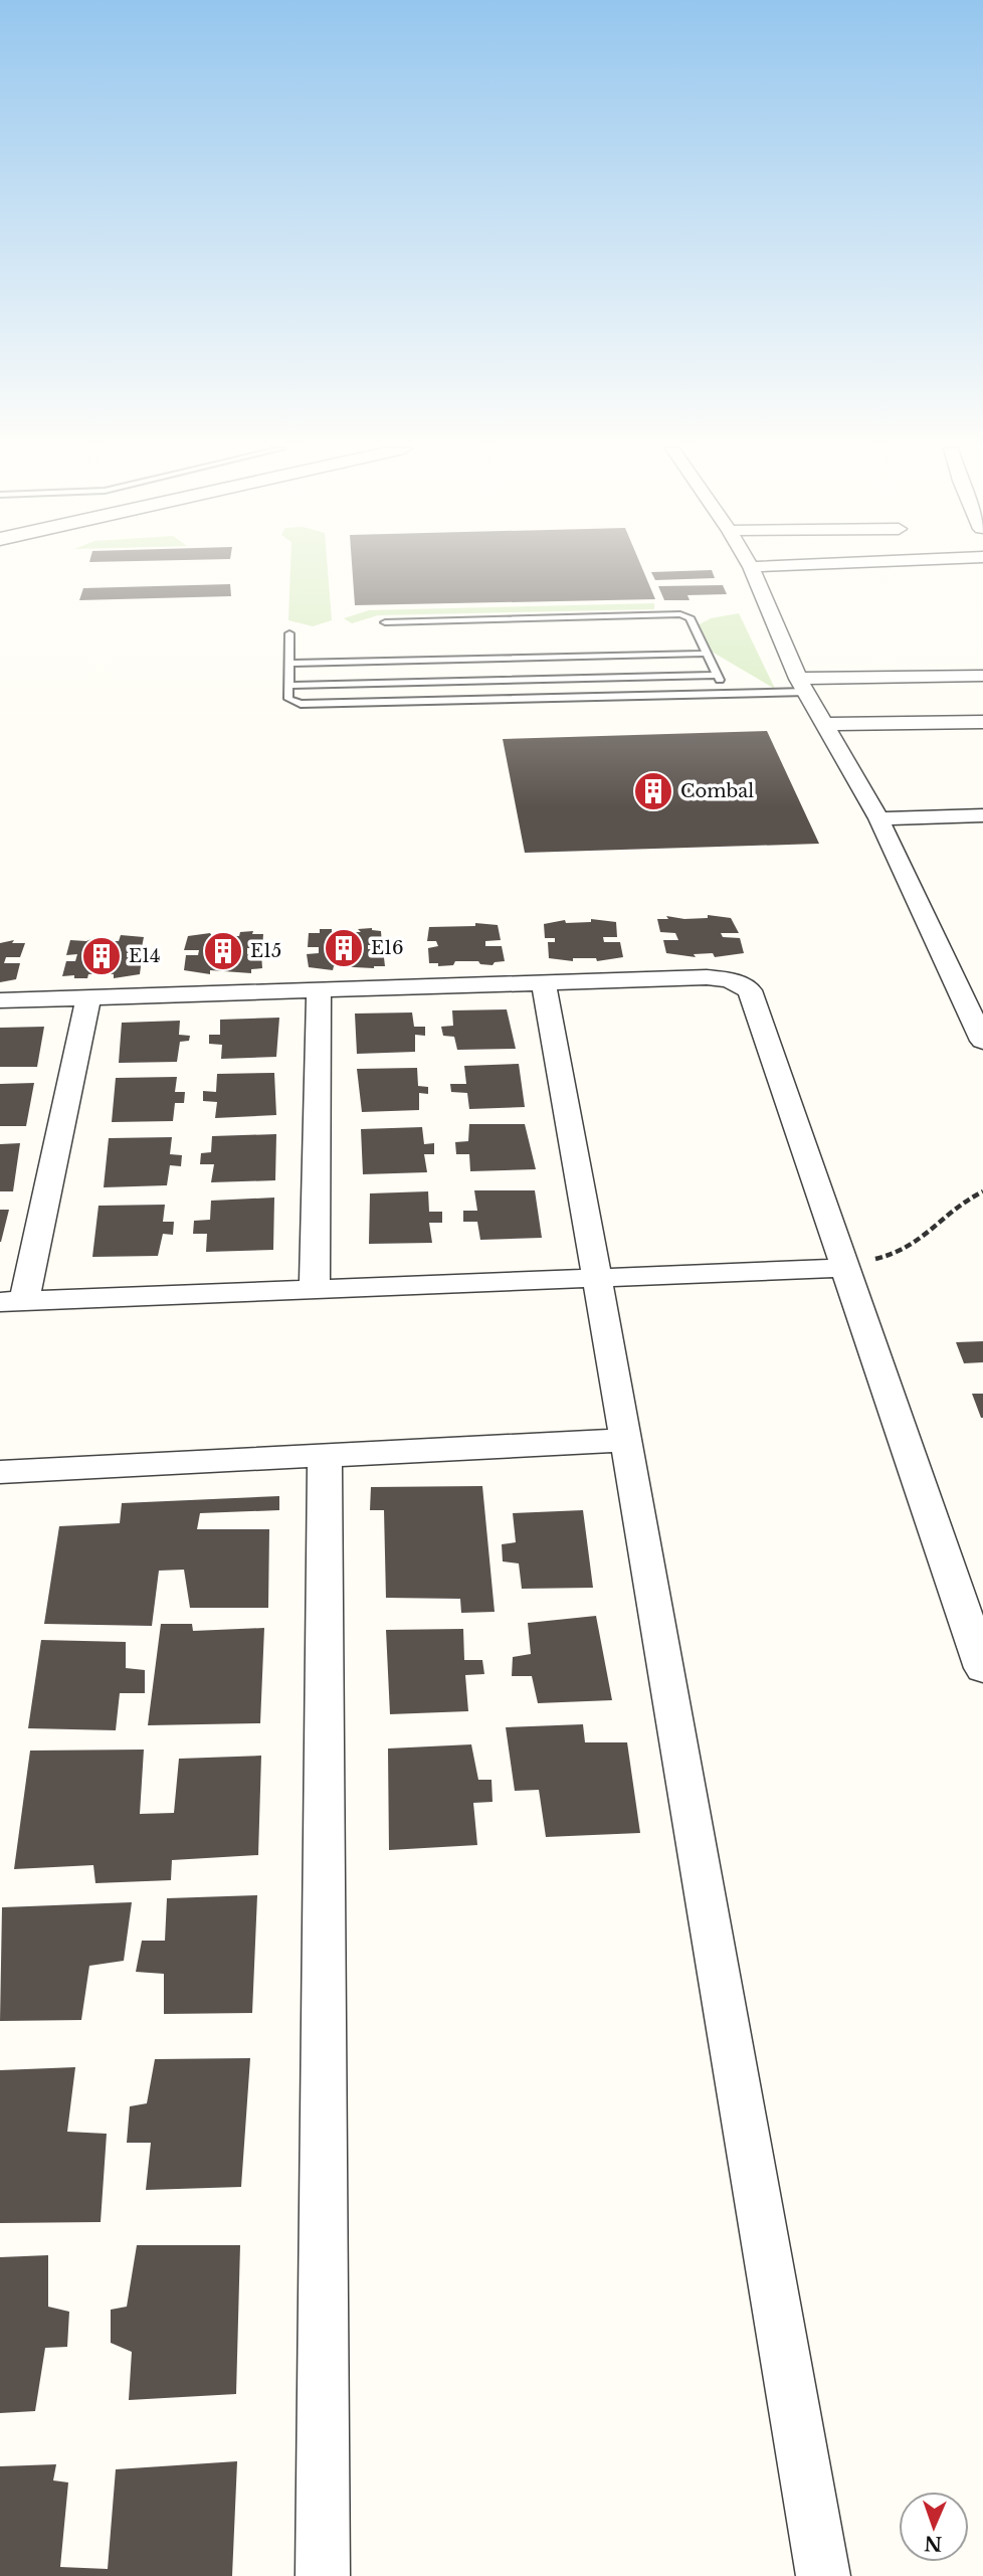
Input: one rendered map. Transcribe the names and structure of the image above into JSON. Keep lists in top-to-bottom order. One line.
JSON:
{"places":{"building":["Combal","E16","E15","E14"]},"north":"bottom"}
